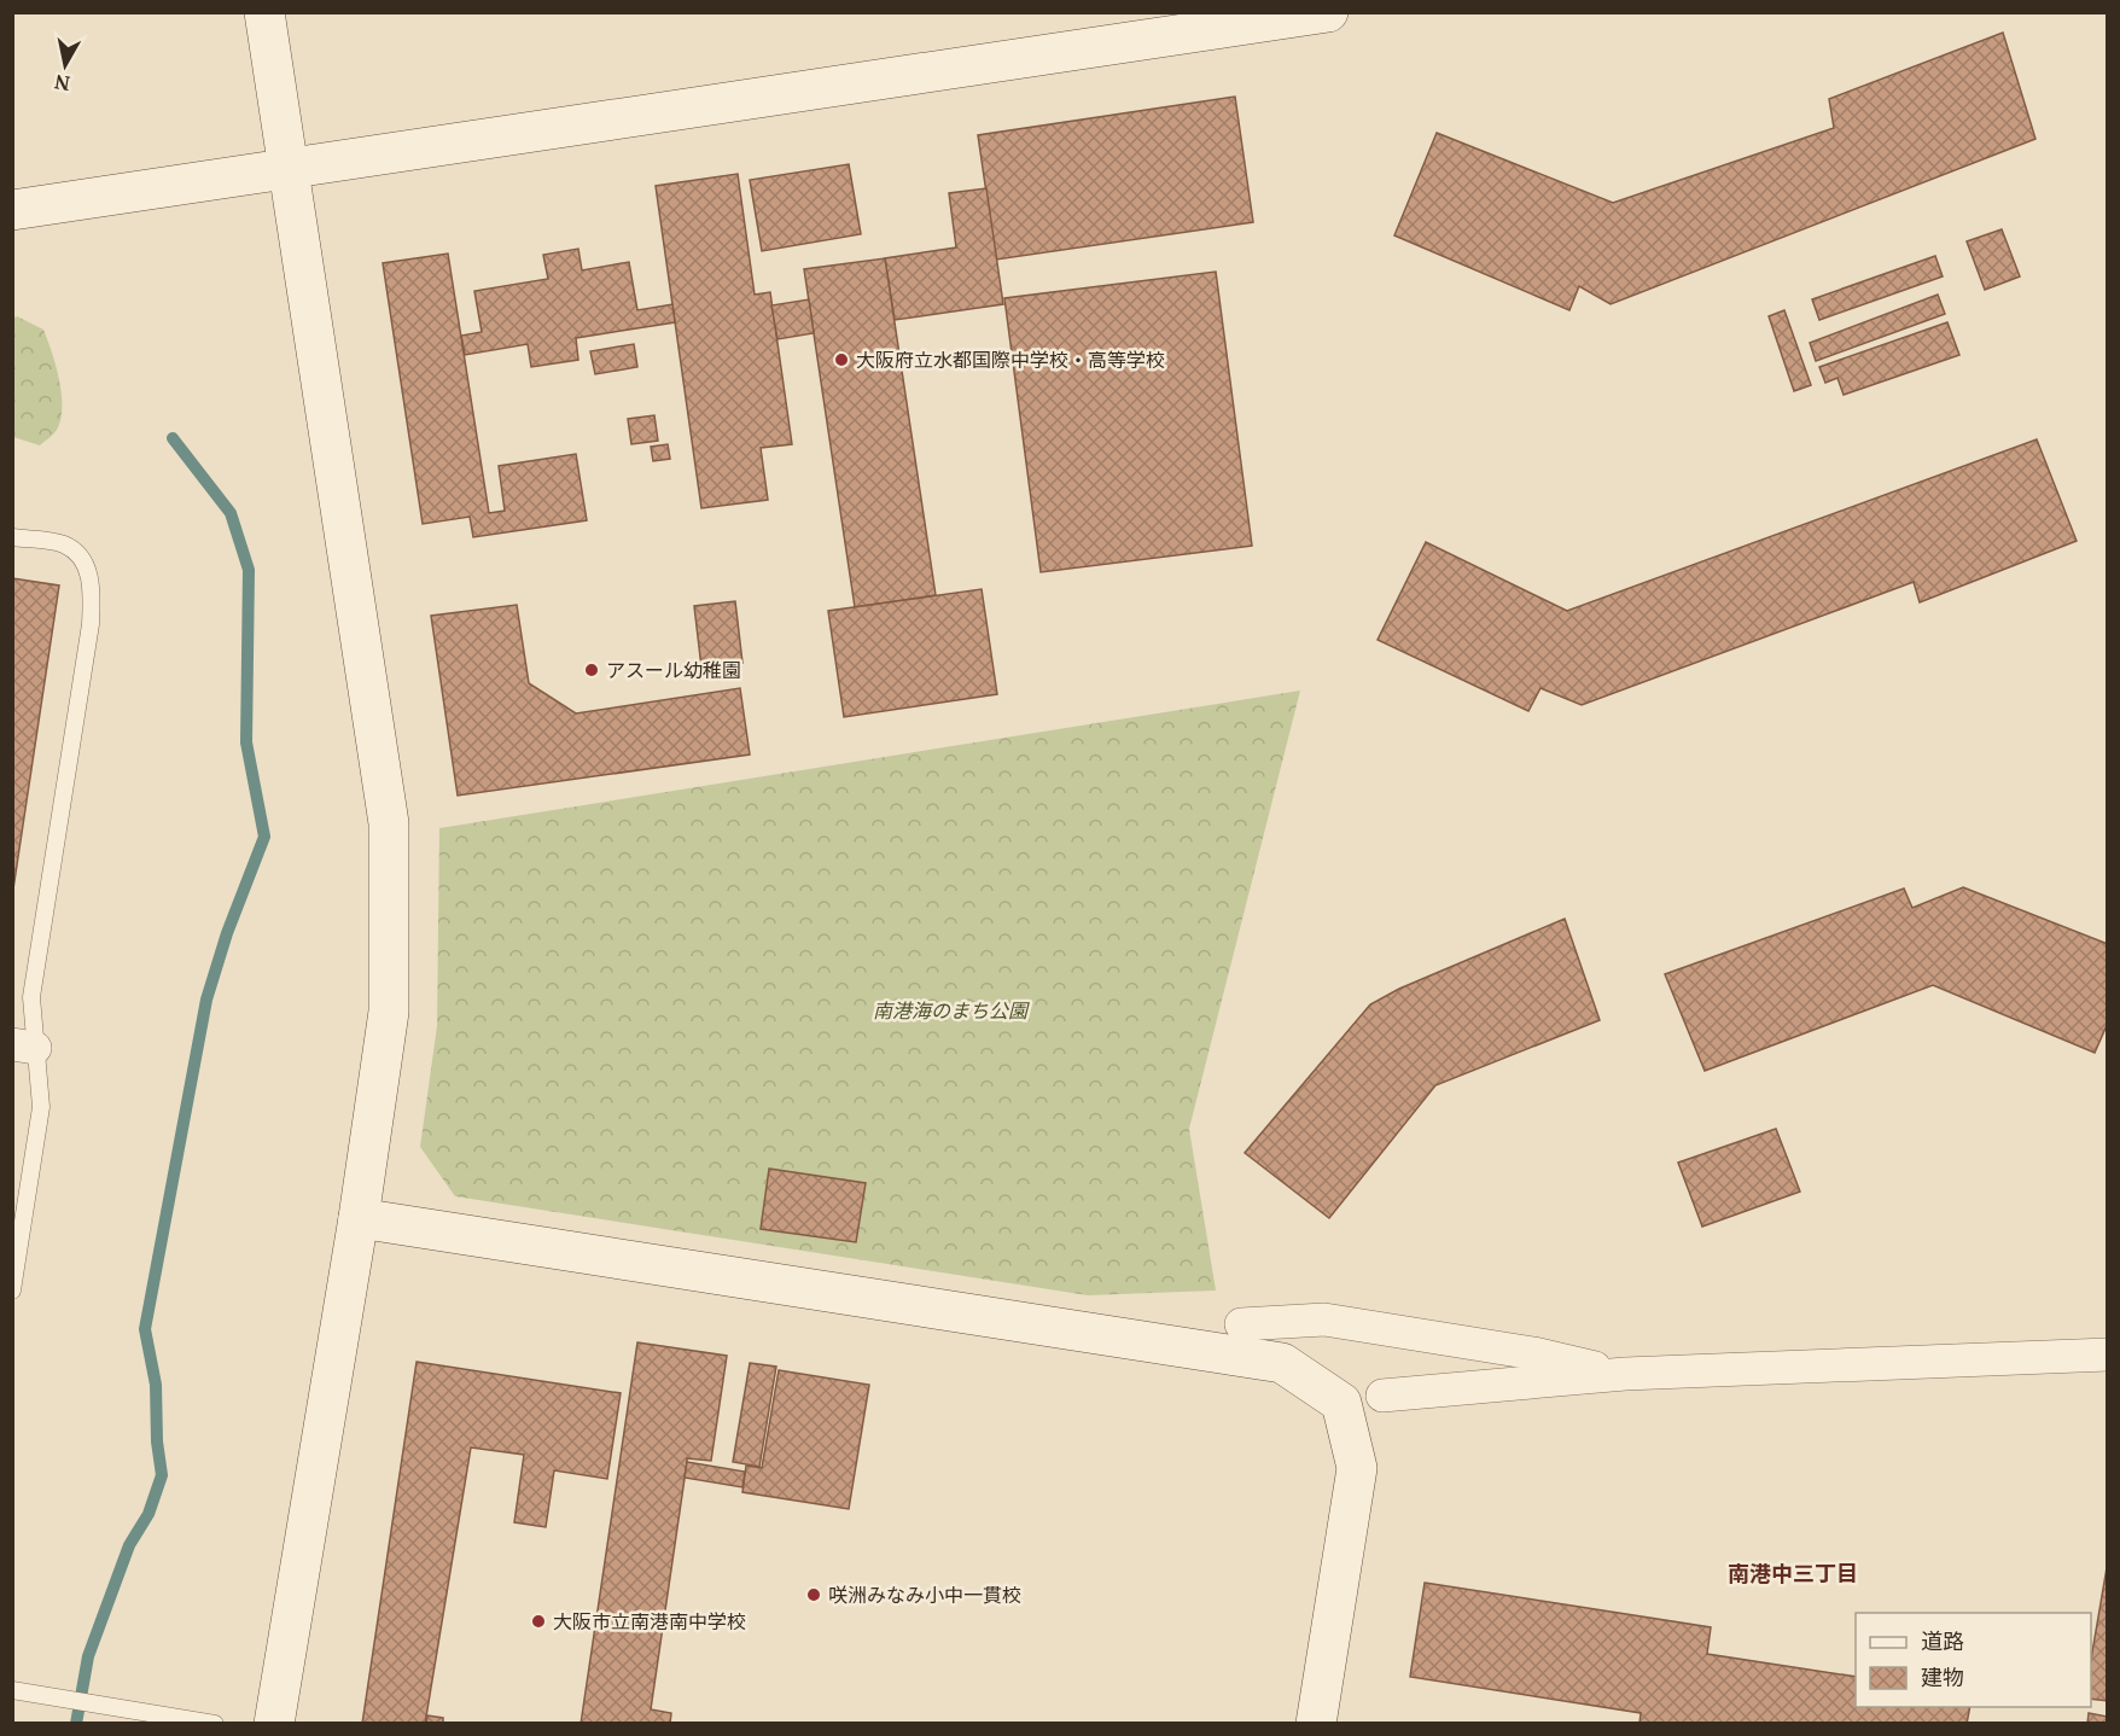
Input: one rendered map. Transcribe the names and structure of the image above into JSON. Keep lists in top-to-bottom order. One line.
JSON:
{"districts":["南港中三丁目"],"parks":["南港海のまち公園"],"places":["大阪府立水都国際中学校・高等学校","アスール幼稚園","咲洲みなみ小中一貫校","大阪市立南港南中学校"],"legend":["道路","建物"],"north":"bottom"}
